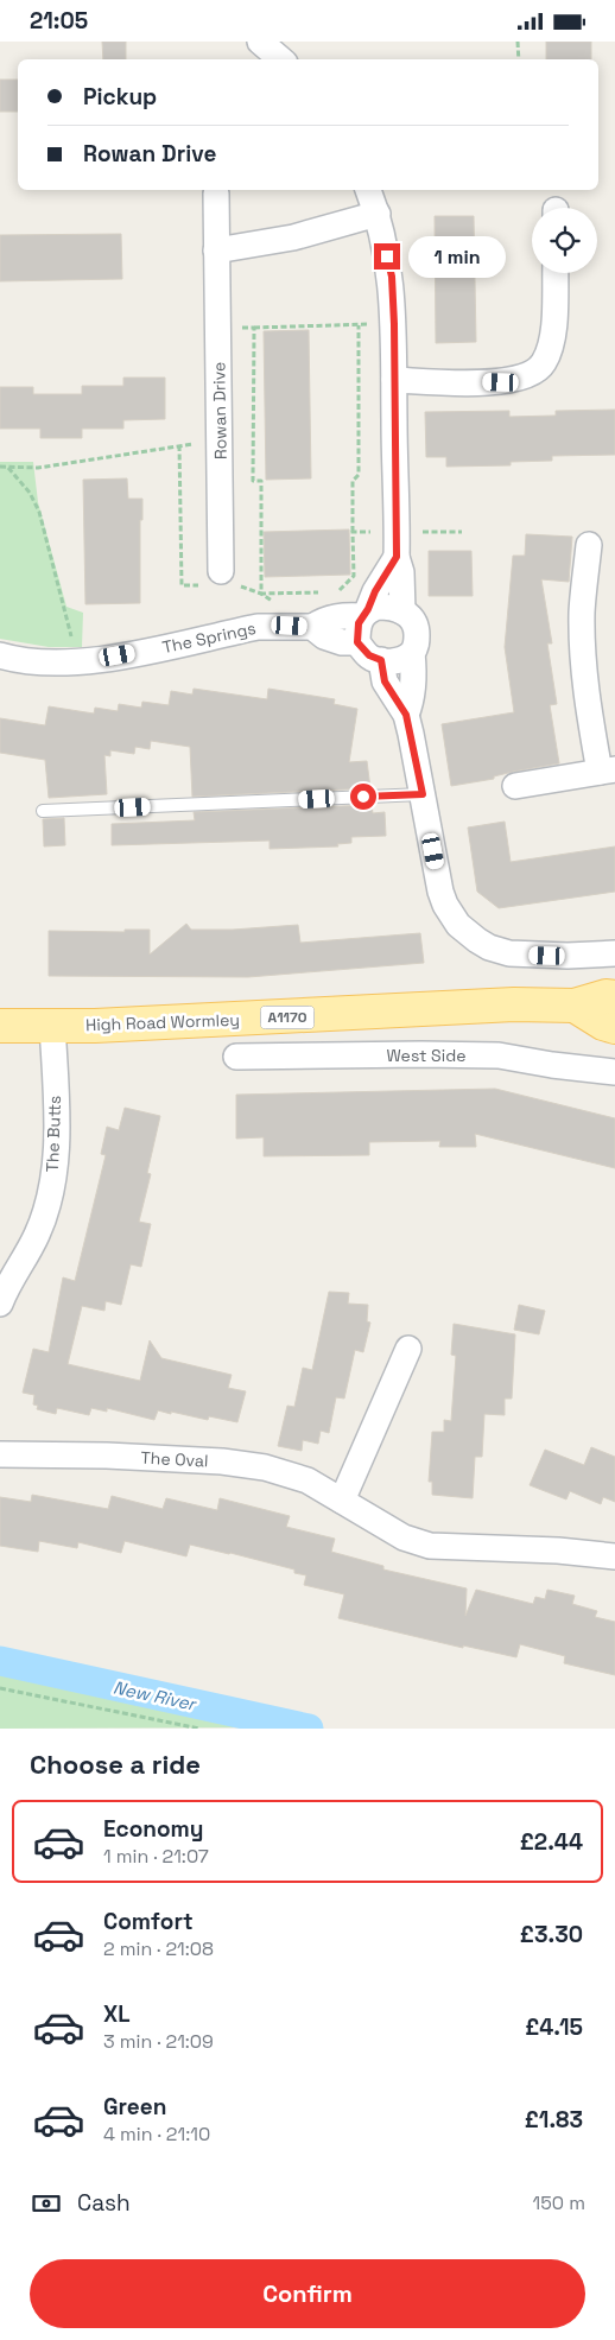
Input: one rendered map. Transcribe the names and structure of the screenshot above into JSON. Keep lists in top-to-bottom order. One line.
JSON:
{"streets":{"main road":["A1170","High Road Wormley"],"street":["Rowan Drive","The Springs","West Side","The Butts","The Oval"]},"crossings":[["A1170","High Road Wormley"],["High Road Wormley","The Butts"]],"water":["New River"],"page":{"status":"21:05","banner":["Pickup","Rowan Drive"],"bubble":"1 min","heading":"Choose a ride","list":[{"name":"Economy","note":"1 min · 21:07","value":"£2.44"},{"name":"Comfort","note":"2 min · 21:08","value":"£3.30"},{"name":"XL","note":"3 min · 21:09","value":"£4.15"},{"name":"Green","note":"4 min · 21:10","value":"£1.83"}],"pay":["Cash","150 m"],"buttons":"Confirm"}}
